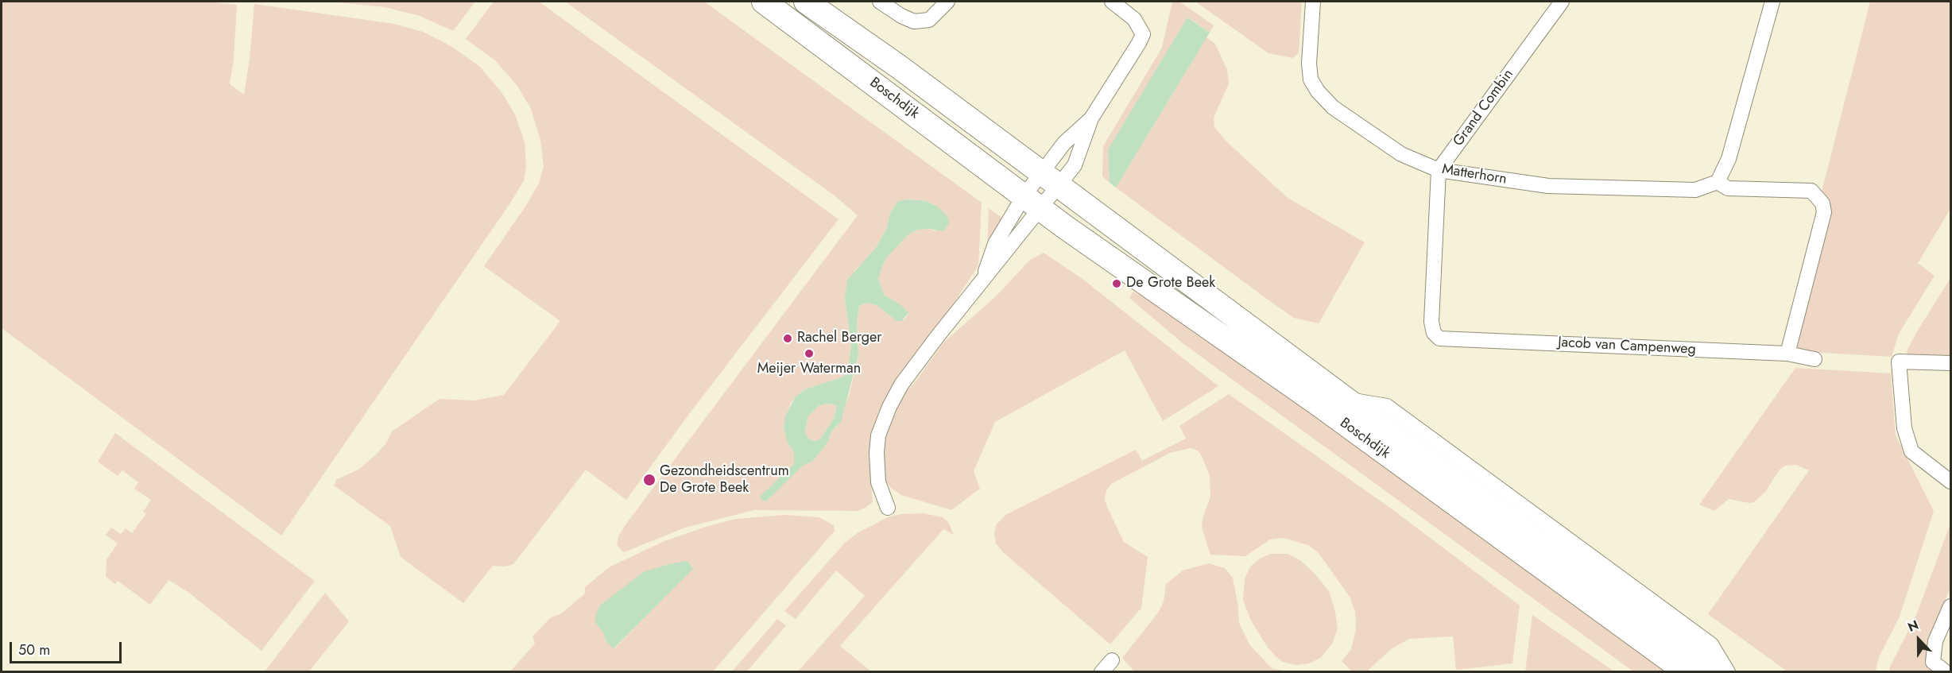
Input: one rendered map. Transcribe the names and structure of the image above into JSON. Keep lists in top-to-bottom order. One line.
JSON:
{"streets":{"main road":["Boschdijk"],"street":["Grand Combin","Matterhorn","Jacob van Campenweg"]},"crossings":[["Grand Combin","Matterhorn"],["Grand Combin","Jacob van Campenweg"],["Matterhorn","Jacob van Campenweg"]],"places":["De Grote Beek","Rachel Berger","Meijer Waterman","Gezondheidscentrum De Grote Beek"],"scale_bar":"50 m","north":"top"}
